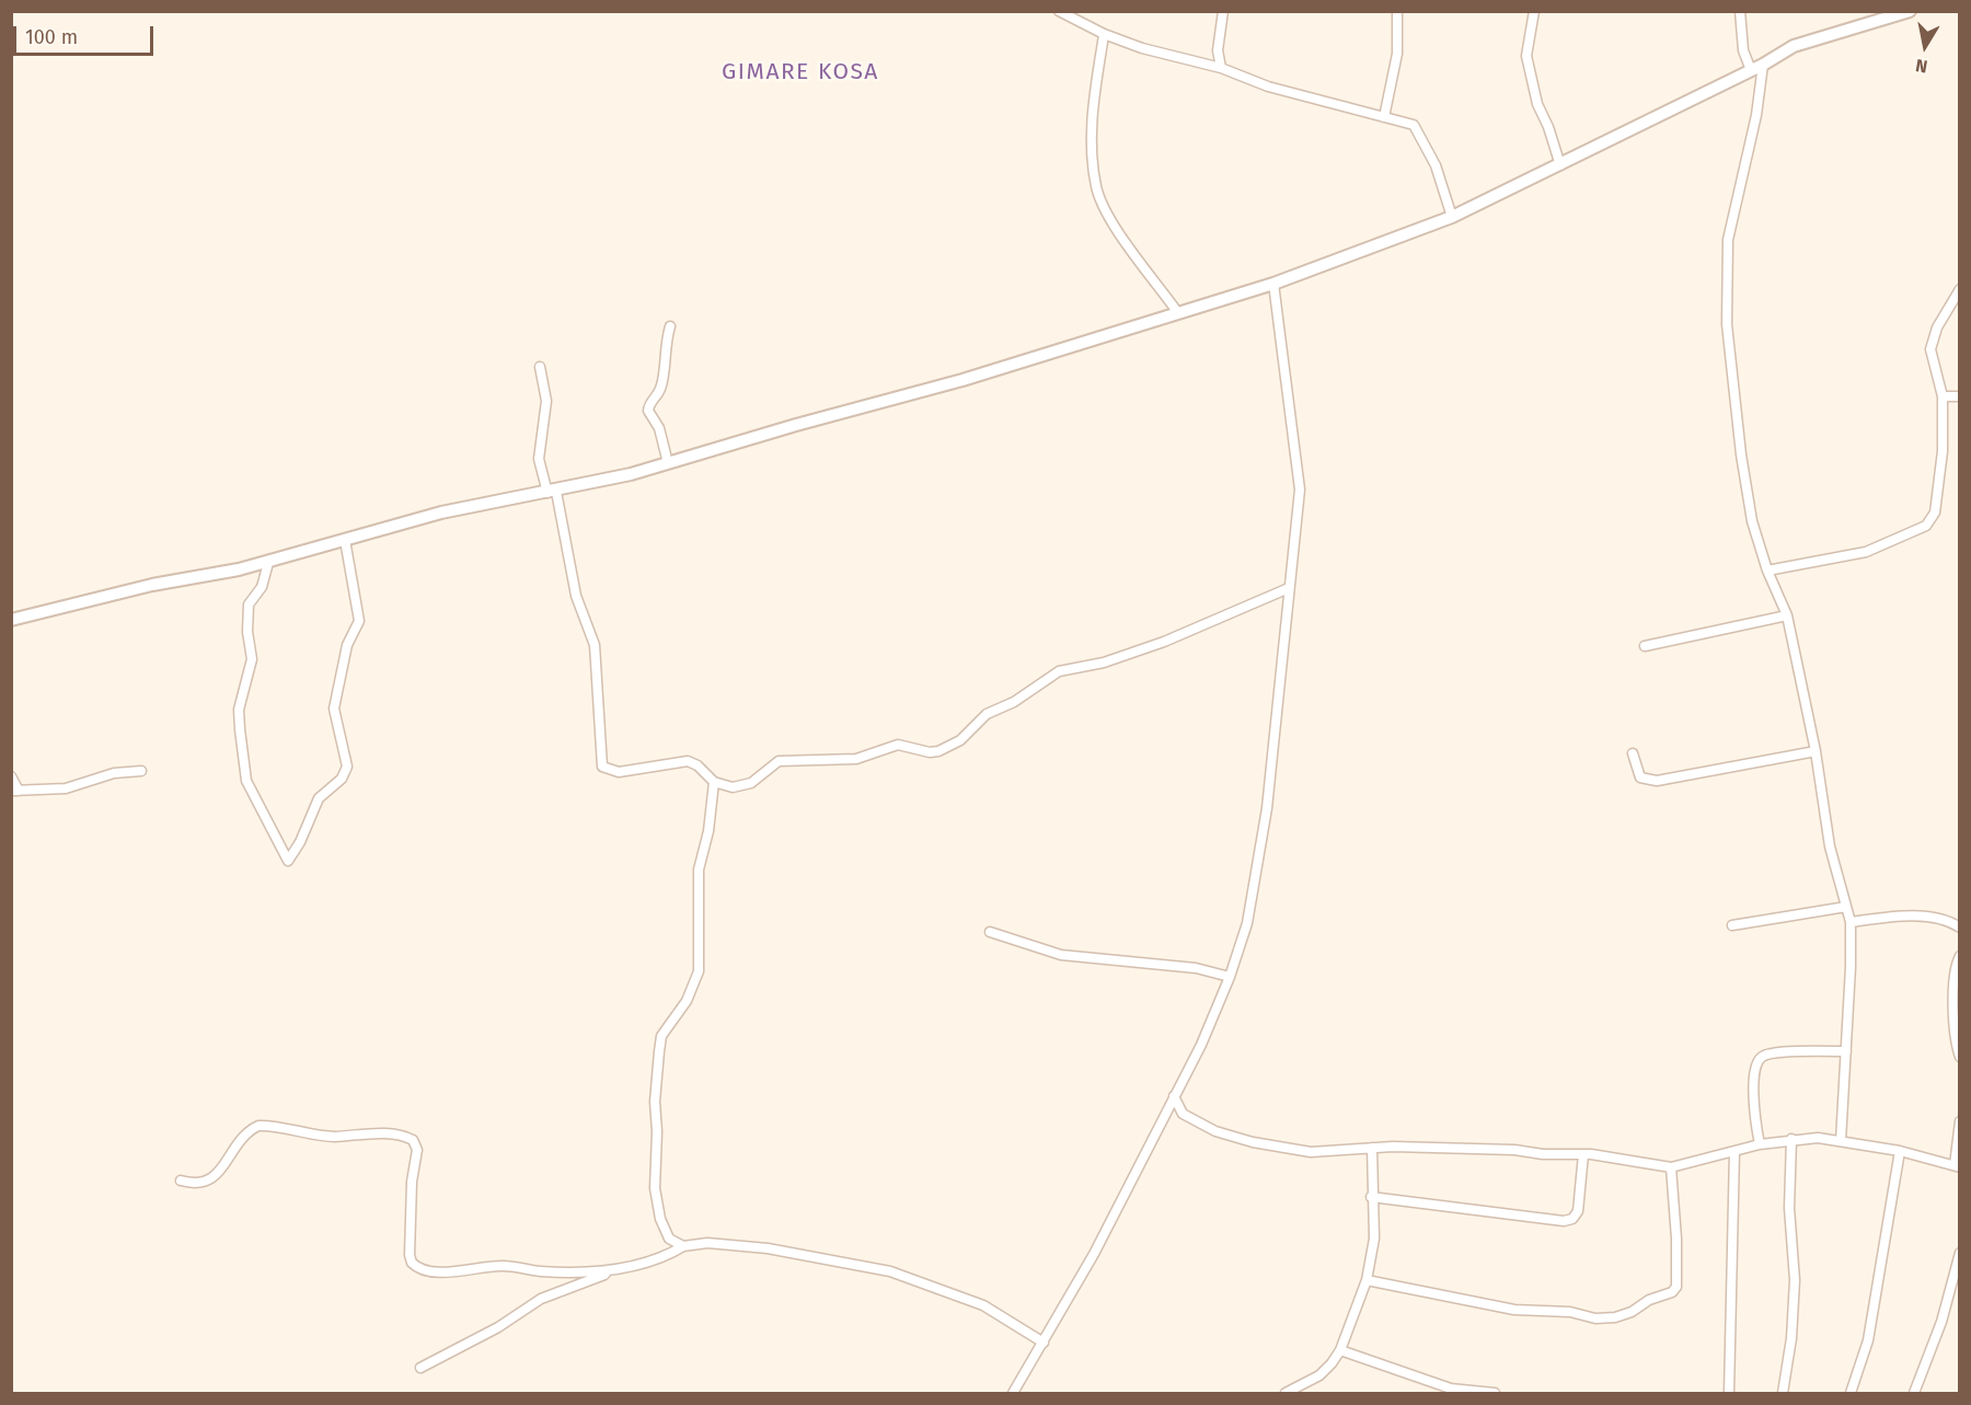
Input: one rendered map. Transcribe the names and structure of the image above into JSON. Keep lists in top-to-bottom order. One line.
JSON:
{"districts":["GIMARE KOSA"],"scale_bar":"100 m","north":"bottom"}
